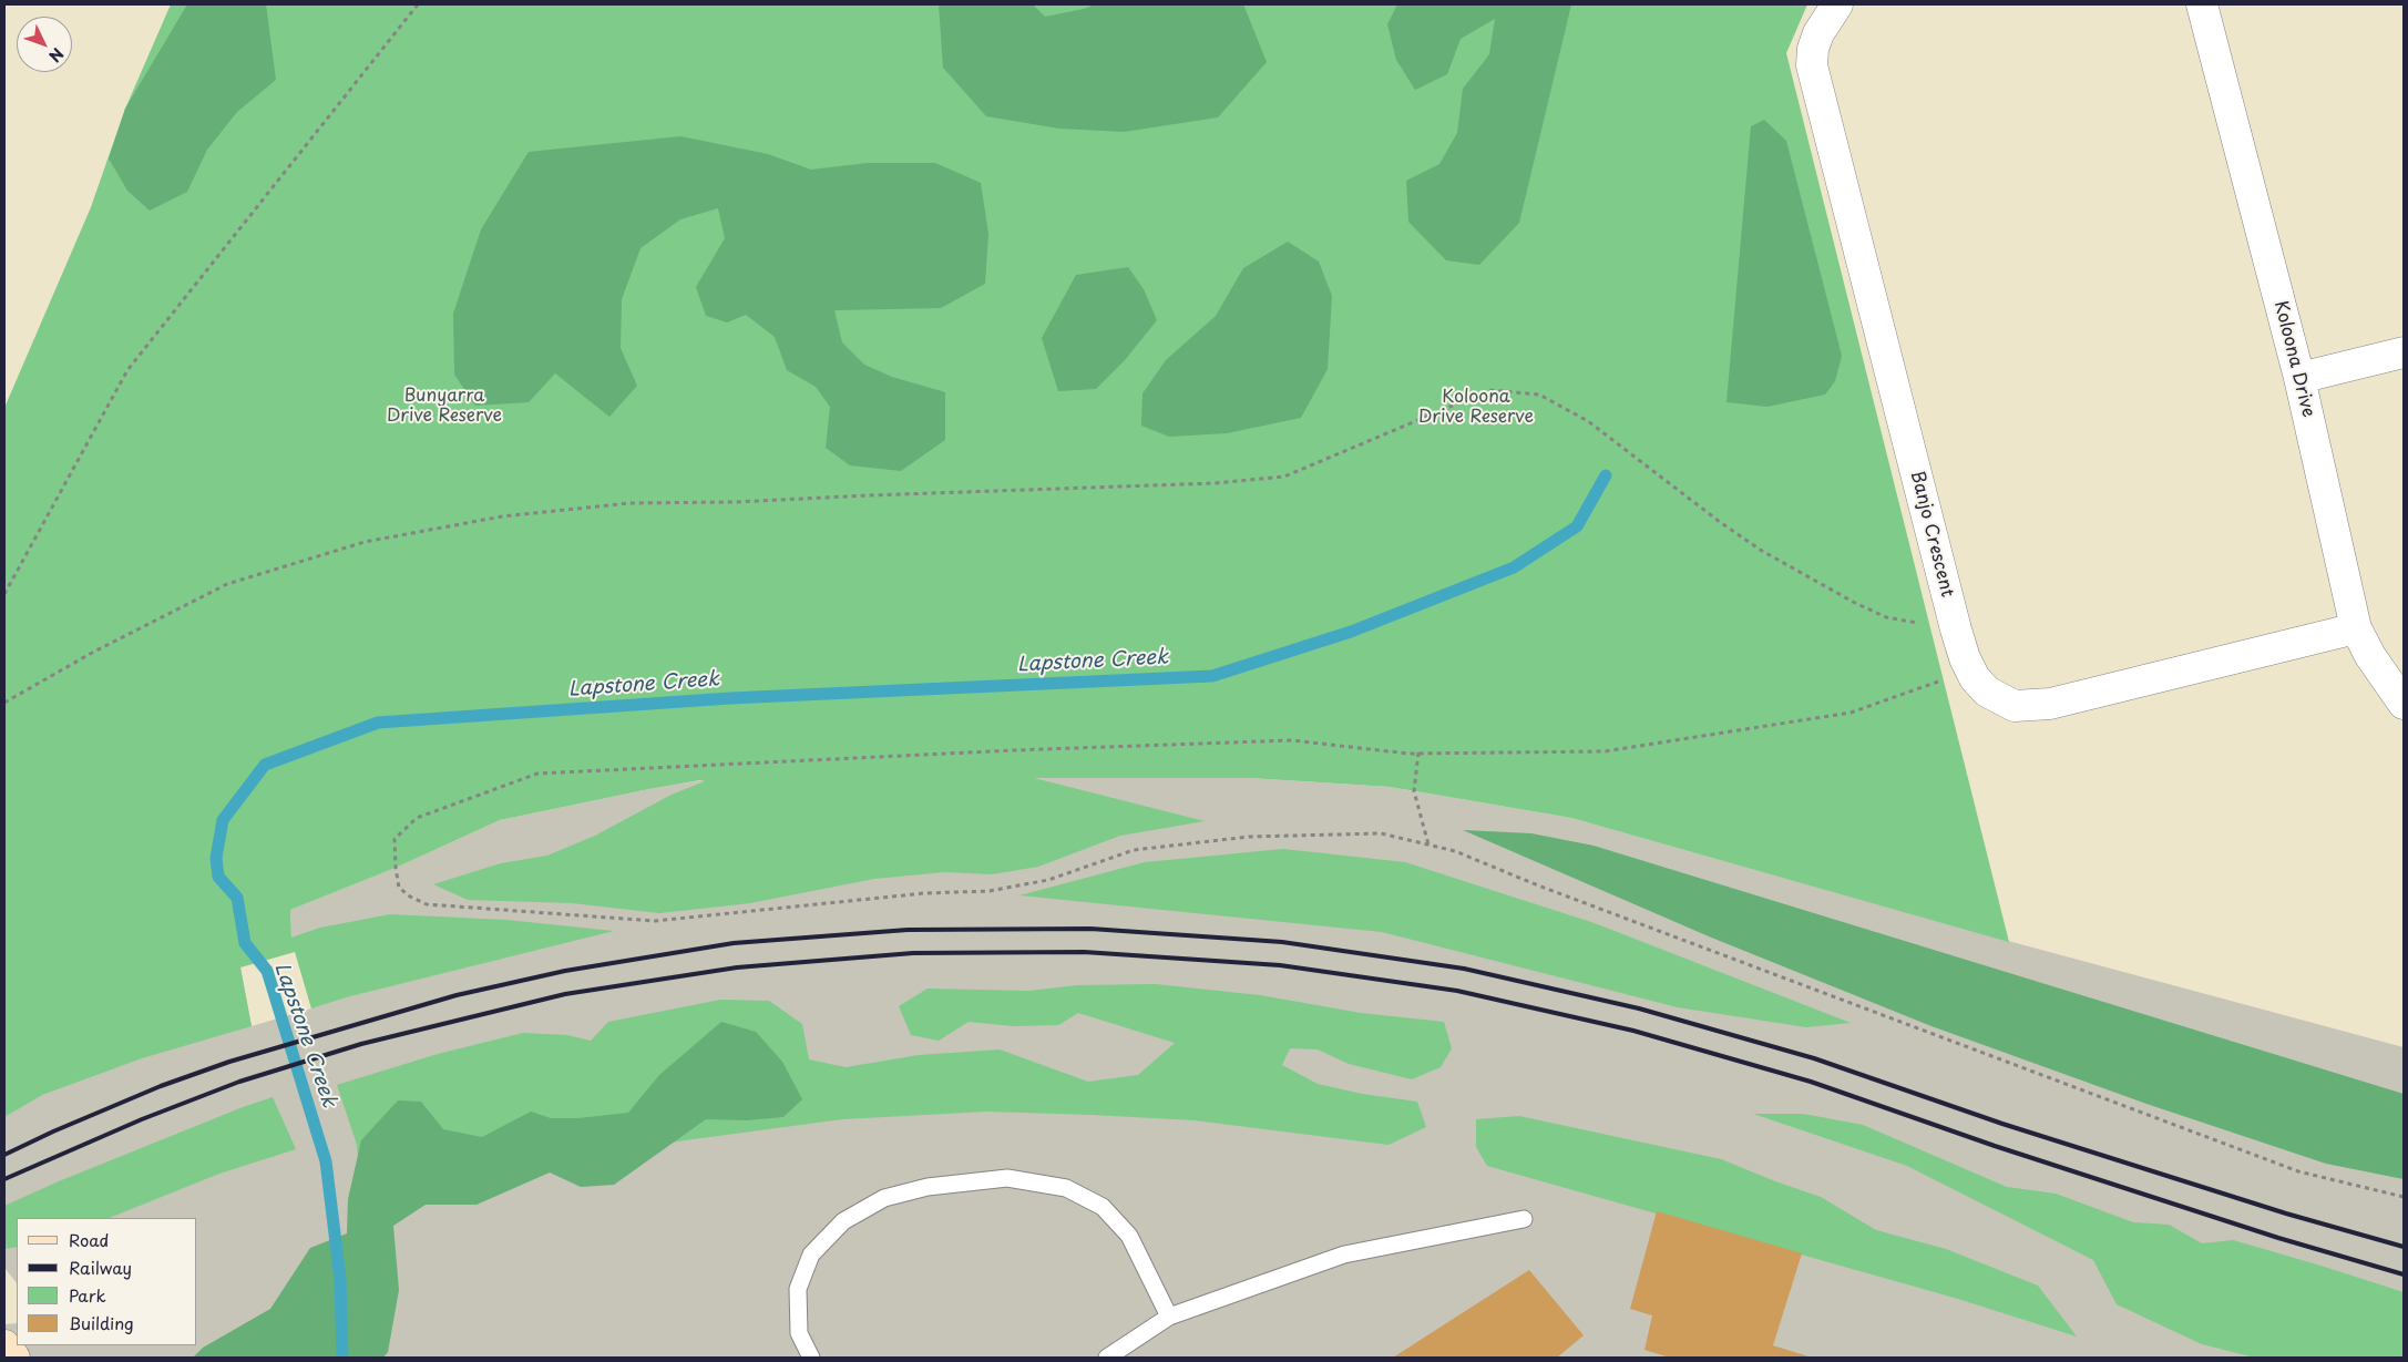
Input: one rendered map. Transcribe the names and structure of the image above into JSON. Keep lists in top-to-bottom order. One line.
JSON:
{"streets":{"street":["Koloona Drive","Banjo Crescent"]},"crossings":[["Koloona Drive","Banjo Crescent"]],"water":["Lapstone Creek"],"parks":["Bunyarra Drive Reserve","Koloona Drive Reserve"],"legend":["Road","Railway","Park","Building"],"north":"bottom right"}
